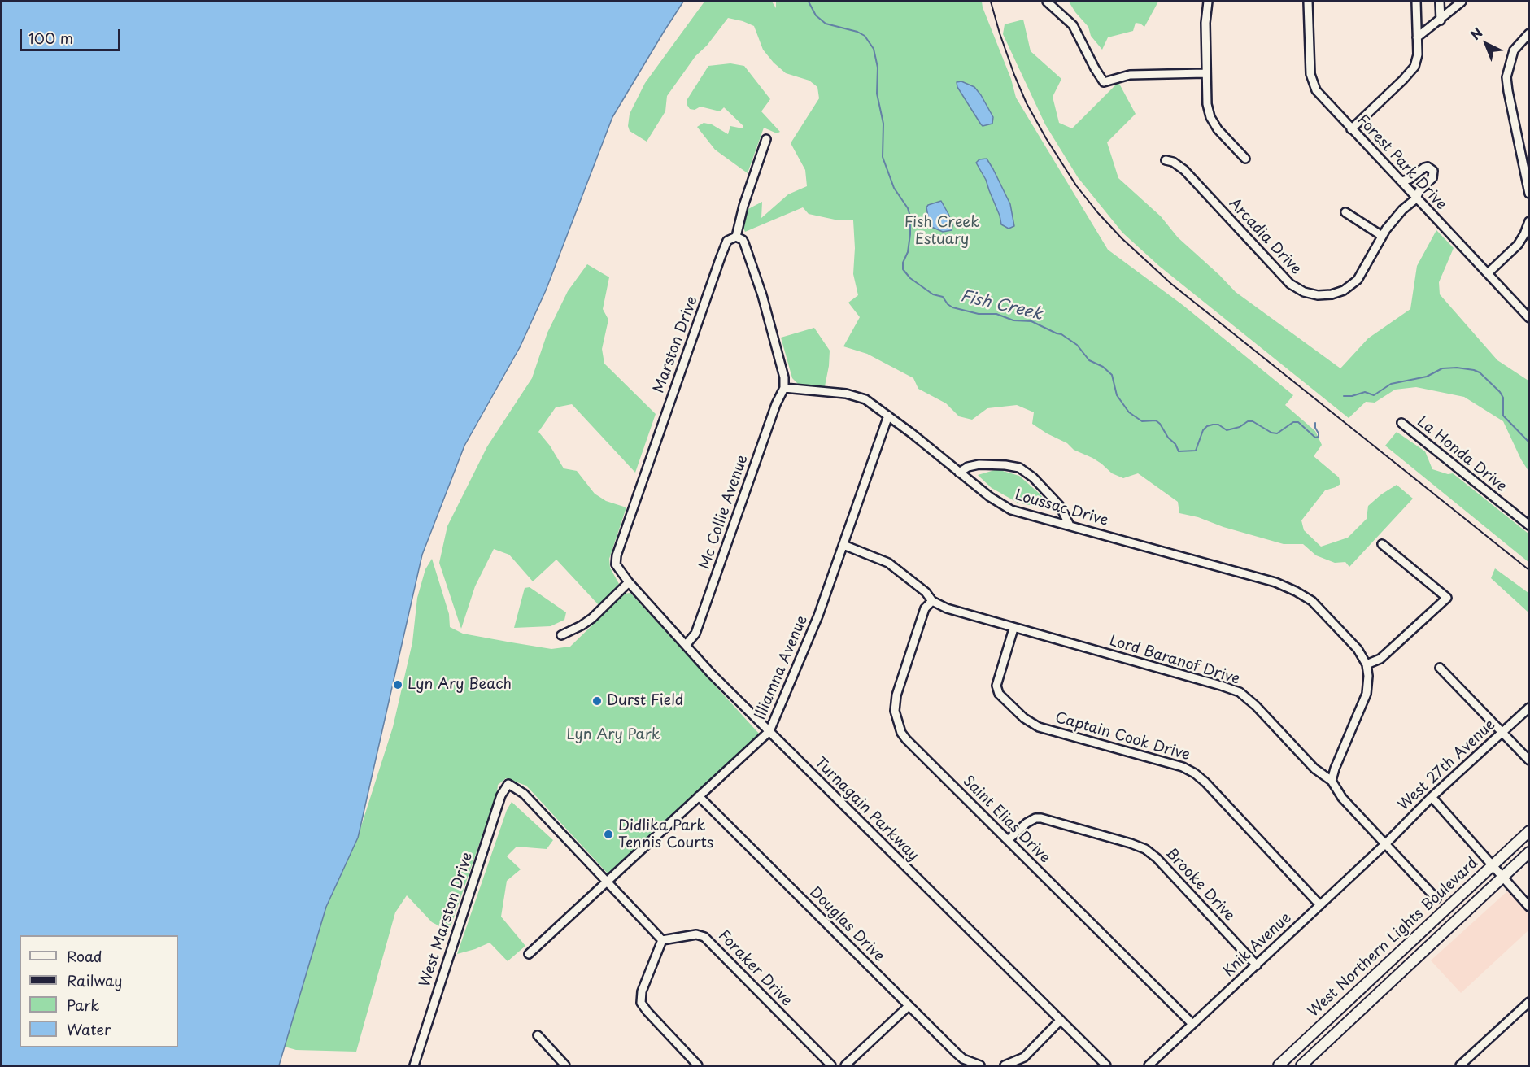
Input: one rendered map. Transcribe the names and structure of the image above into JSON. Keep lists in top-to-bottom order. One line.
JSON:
{"streets":{"main road":["West Northern Lights Boulevard"],"street":["Forest Park Drive","Arcadia Drive","Marston Drive","La Honda Drive","Loussac Drive","Mc Collie Avenue","Lord Baranof Drive","Illiamna Avenue","Captain Cook Drive","West 27th Avenue","Turnagain Parkway","Saint Elias Drive","Brooke Drive","West Marston Drive","Douglas Drive","Knik Avenue","Foraker Drive"]},"crossings":[["Forest Park Drive","Arcadia Drive"],["Marston Drive","Turnagain Parkway"],["Loussac Drive","Mc Collie Avenue"],["Loussac Drive","Illiamna Avenue"],["Mc Collie Avenue","Turnagain Parkway"],["Lord Baranof Drive","Illiamna Avenue"],["Lord Baranof Drive","Captain Cook Drive"],["Lord Baranof Drive","West 27th Avenue"],["Lord Baranof Drive","Saint Elias Drive"],["Lord Baranof Drive","Knik Avenue"],["Illiamna Avenue","Turnagain Parkway"],["Illiamna Avenue","West Marston Drive"],["Illiamna Avenue","Douglas Drive"],["Captain Cook Drive","Knik Avenue"],["West 27th Avenue","Knik Avenue"],["Saint Elias Drive","Brooke Drive"],["Saint Elias Drive","Knik Avenue"],["Brooke Drive","Knik Avenue"]],"water":["Fish Creek"],"parks":["Fish Creek Estuary","Lyn Ary Park"],"places":["Lyn Ary Beach","Durst Field","Didlika Park Tennis Courts"],"legend":["Road","Railway","Park","Water"],"scale_bar":"100 m","north":"top left"}
